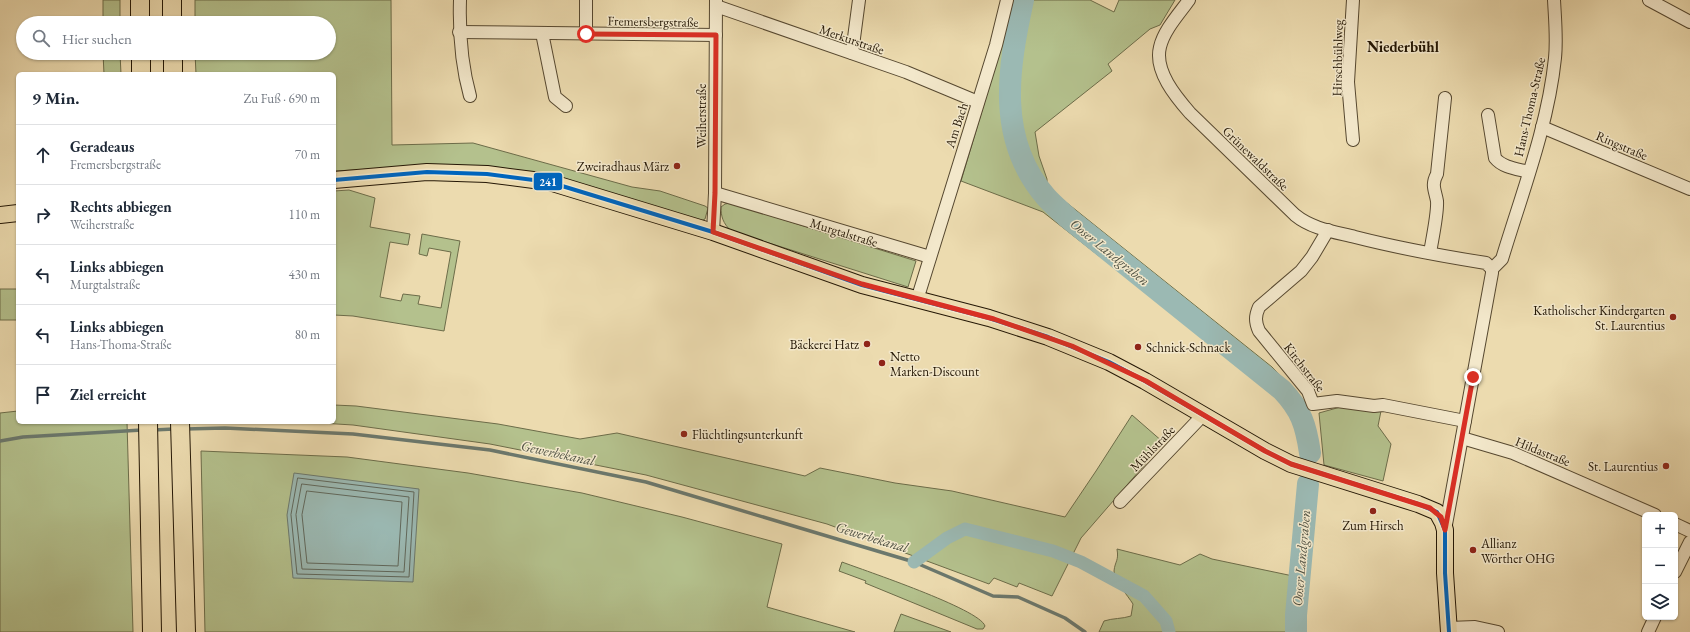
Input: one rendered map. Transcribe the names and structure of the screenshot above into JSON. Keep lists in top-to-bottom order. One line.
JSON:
{"streets":{"street":["Fremersbergstraße","Merkurstraße","Hirschbühlweg","Hans-Thoma-Straße","Weiherstraße","Am Bach","Ringstraße","Grünewaldstraße","Murgtalstraße","Kirchstraße","Mühlstraße","Hildastraße"]},"crossings":[["Fremersbergstraße","Weiherstraße"],["Merkurstraße","Weiherstraße"],["Merkurstraße","Am Bach"],["Hans-Thoma-Straße","Ringstraße"],["Hans-Thoma-Straße","Grünewaldstraße"],["Hans-Thoma-Straße","Kirchstraße"],["Hans-Thoma-Straße","Hildastraße"],["Weiherstraße","Murgtalstraße"],["Am Bach","Murgtalstraße"],["Grünewaldstraße","Kirchstraße"]],"districts":["Niederbühl"],"water":["Ooser Landgraben","Gewerbekanal"],"places":["Zweiradhaus März","Katholischer Kindergarten St. Laurentius","Bäckerei Hatz","Schnick-Schnack","Netto Marken-Discount","Flüchtlingsunterkunft","St. Laurentius","Zum Hirsch","Allianz Wörther OHG"],"lines":["transit line 241"],"page":{"search":"Hier suchen","heading":["9 Min.","Zu Fuß · 690 m"],"list":[["Geradeaus","Fremersbergstraße","70 m"],["Rechts abbiegen","Weiherstraße","110 m"],["Links abbiegen","Murgtalstraße","430 m"],["Links abbiegen","Hans-Thoma-Straße","80 m"],"Ziel erreicht"],"map_buttons":["+","−"]}}
